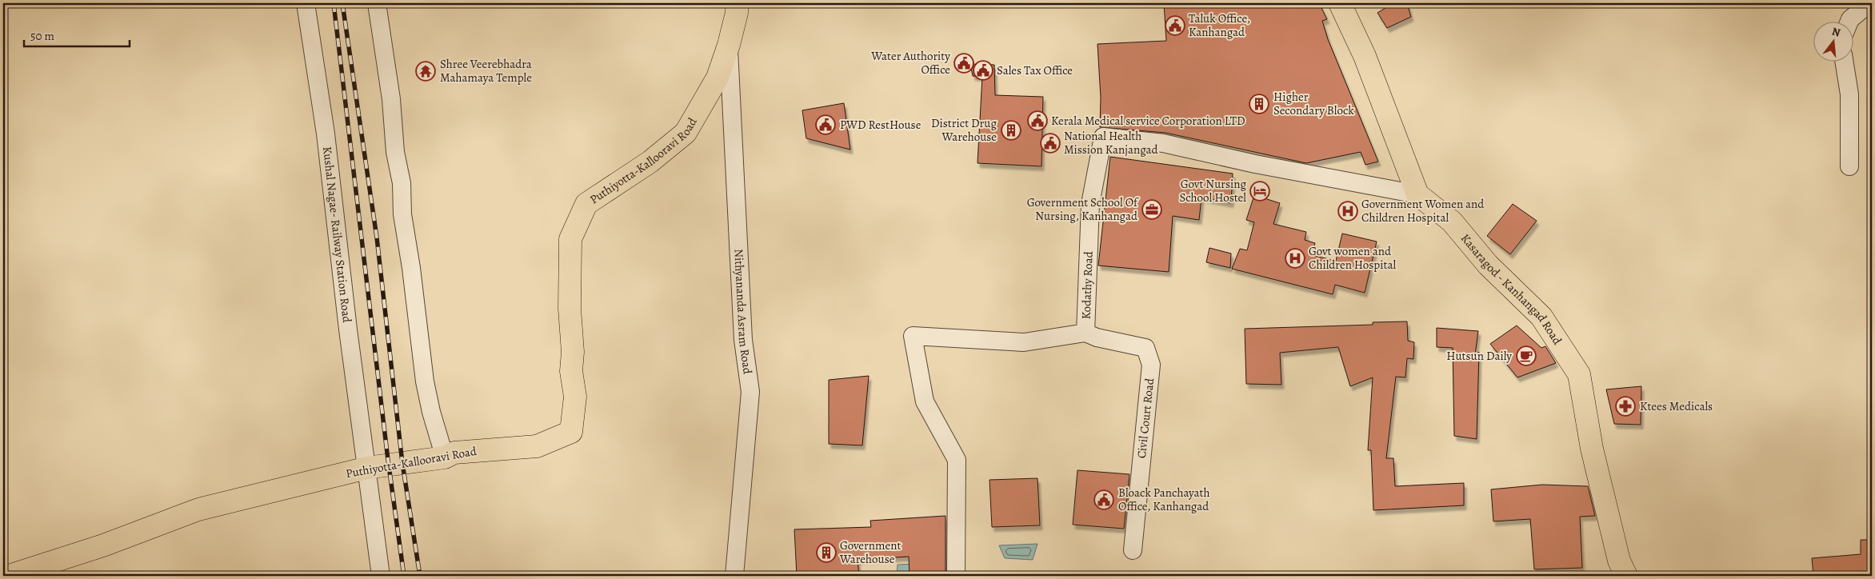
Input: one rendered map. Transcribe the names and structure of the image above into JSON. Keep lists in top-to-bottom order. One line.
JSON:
{"streets":{"main road":["Puthiyotta-Kallooravi Road","Kasaragod - Kanhangad Road"],"street":["Kushal Nagae- Railway Station Road","Kodathy Road","Nithyananda Asram Road","Civil Court Road"]},"crossings":[["Puthiyotta-Kallooravi Road","Kushal Nagae- Railway Station Road"],["Puthiyotta-Kallooravi Road","Nithyananda Asram Road"],["Kodathy Road","Kasaragod - Kanhangad Road"],["Kodathy Road","Civil Court Road"]],"places":{"public building":["Taluk Office, Kanhangad","Water Authority Office","Sales Tax Office","Kerala Medical service Corporation LTD","PWD RestHouse","National Health Mission Kanjangad","Bloack Panchayath Office, Kanhangad"],"temple":["Shree Veerebhadra Mahamaya Temple"],"building":["Higher Secondary Block","District Drug Warehouse","Government Warehouse"],"hotel":["Govt Nursing School Hostel"],"office":["Government School Of Nursing, Kanhangad"],"hospital":["Government Women and Children Hospital","Govt women and Children Hospital"],"cafe":["Hutsun Daily"],"pharmacy":["Ktees Medicals"]},"scale_bar":"50 m","north":"top"}
